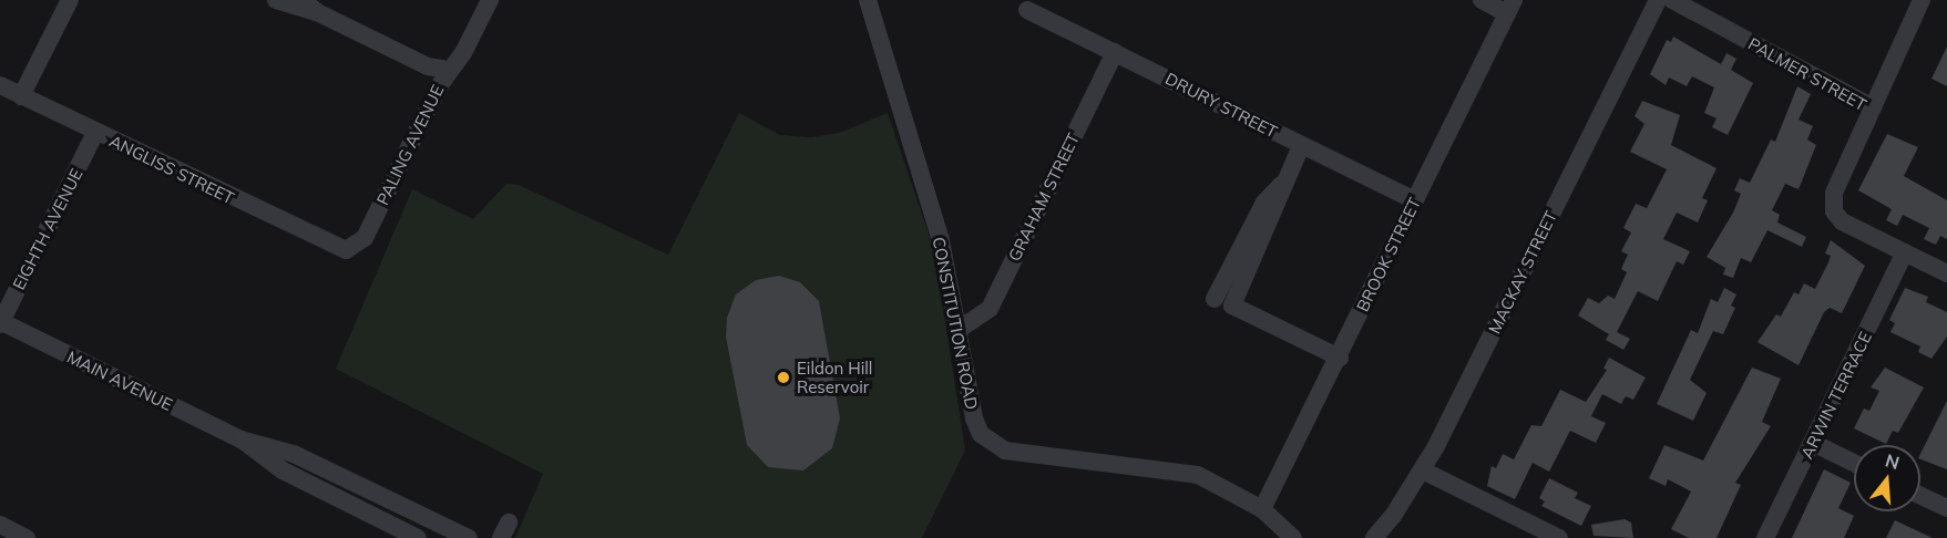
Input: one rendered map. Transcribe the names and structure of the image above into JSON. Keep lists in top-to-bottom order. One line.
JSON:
{"streets":{"street":["PALMER STREET","DRURY STREET","PALING AVENUE","ANGLISS STREET","GRAHAM STREET","EIGHTH AVENUE","BROOK STREET","MACKAY STREET","CONSTITUTION ROAD","MAIN AVENUE","ARWIN TERRACE"]},"crossings":[["PALMER STREET","ARWIN TERRACE"],["DRURY STREET","GRAHAM STREET"],["DRURY STREET","BROOK STREET"],["PALING AVENUE","ANGLISS STREET"],["ANGLISS STREET","EIGHTH AVENUE"],["GRAHAM STREET","CONSTITUTION ROAD"],["EIGHTH AVENUE","MAIN AVENUE"],["BROOK STREET","CONSTITUTION ROAD"]],"places":["Eildon Hill Reservoir"],"north":"top"}
